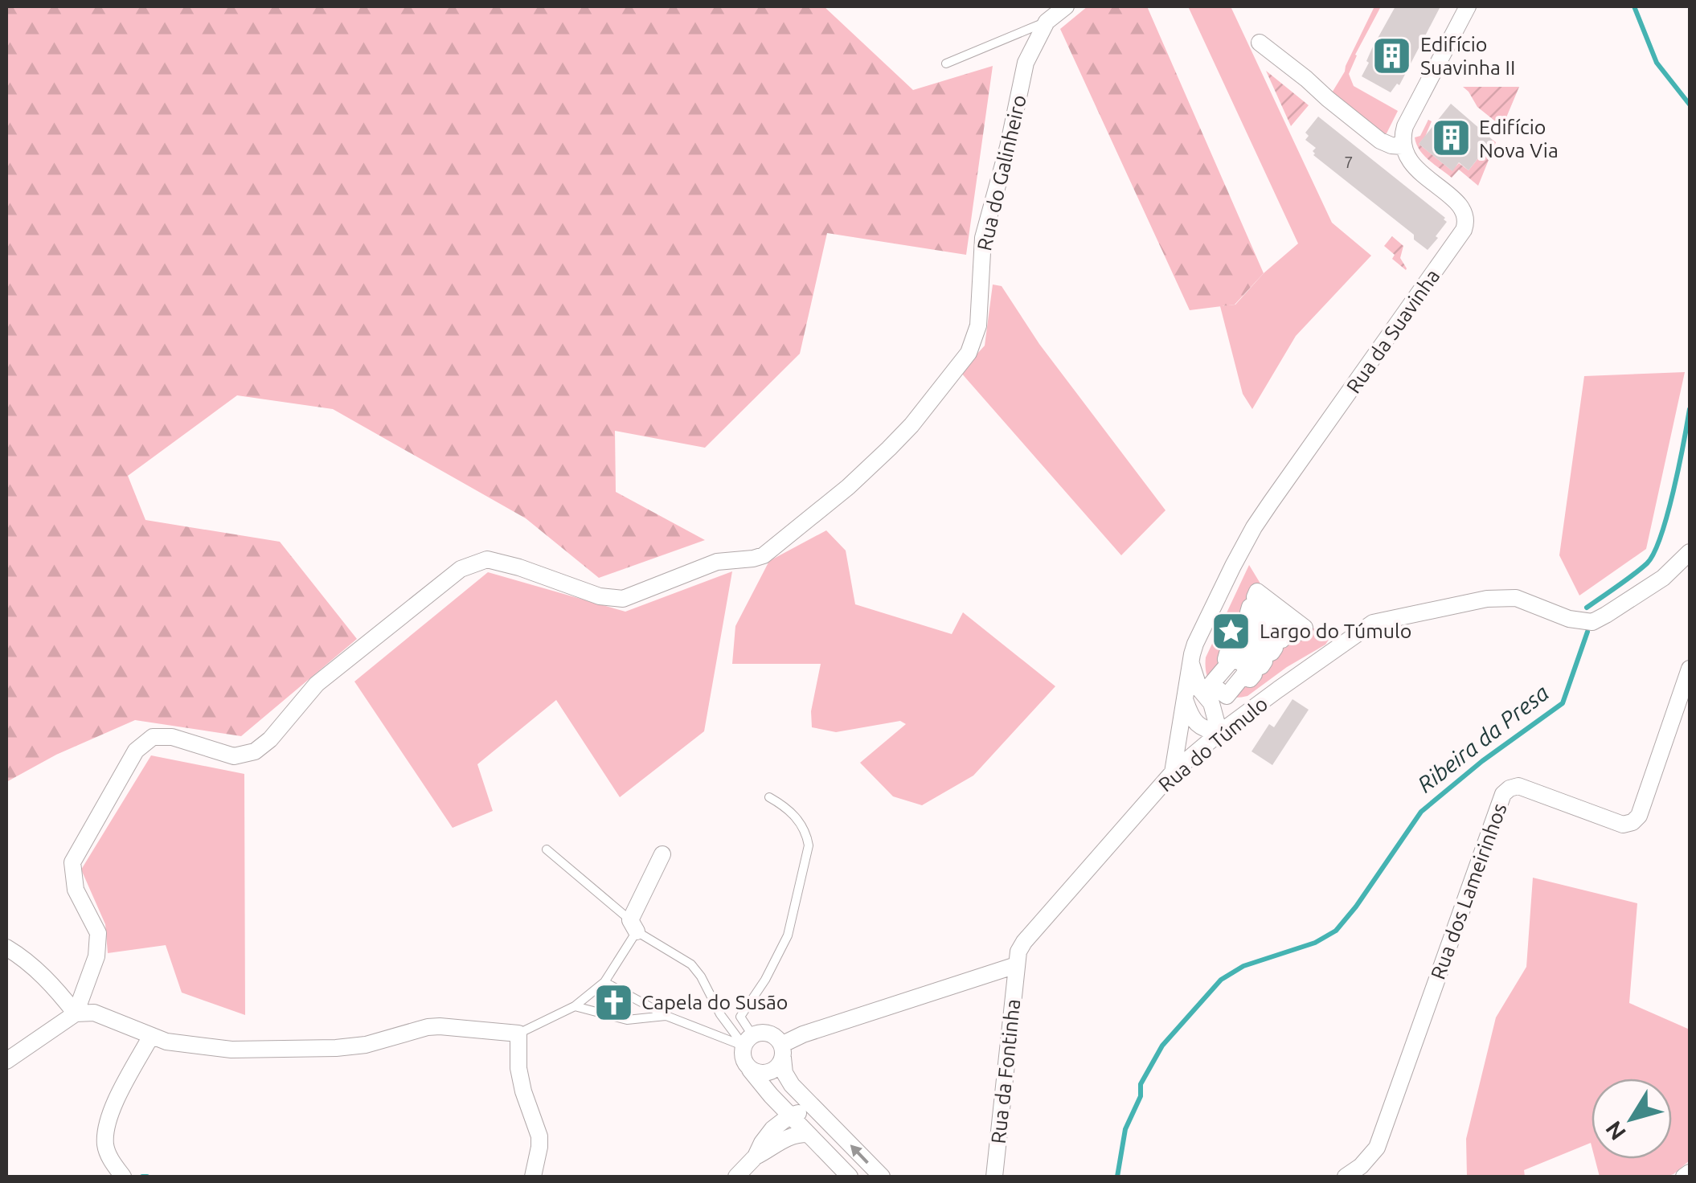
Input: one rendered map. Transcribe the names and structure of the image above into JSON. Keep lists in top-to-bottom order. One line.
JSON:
{"streets":{"street":["Rua do Galinheiro","Rua da Suavinha","Rua do Túmulo","Rua dos Lameirinhos","Rua da Fontinha"]},"crossings":[["Rua da Suavinha","Rua do Túmulo"],["Rua do Túmulo","Rua da Fontinha"]],"water":["Ribeira da Presa"],"places":{"building":["Edifício Suavinha II","Edifício Nova Via"],"place":["Largo do Túmulo"],"church":["Capela do Susão"]},"house_numbers":["7"],"north":"bottom left"}
